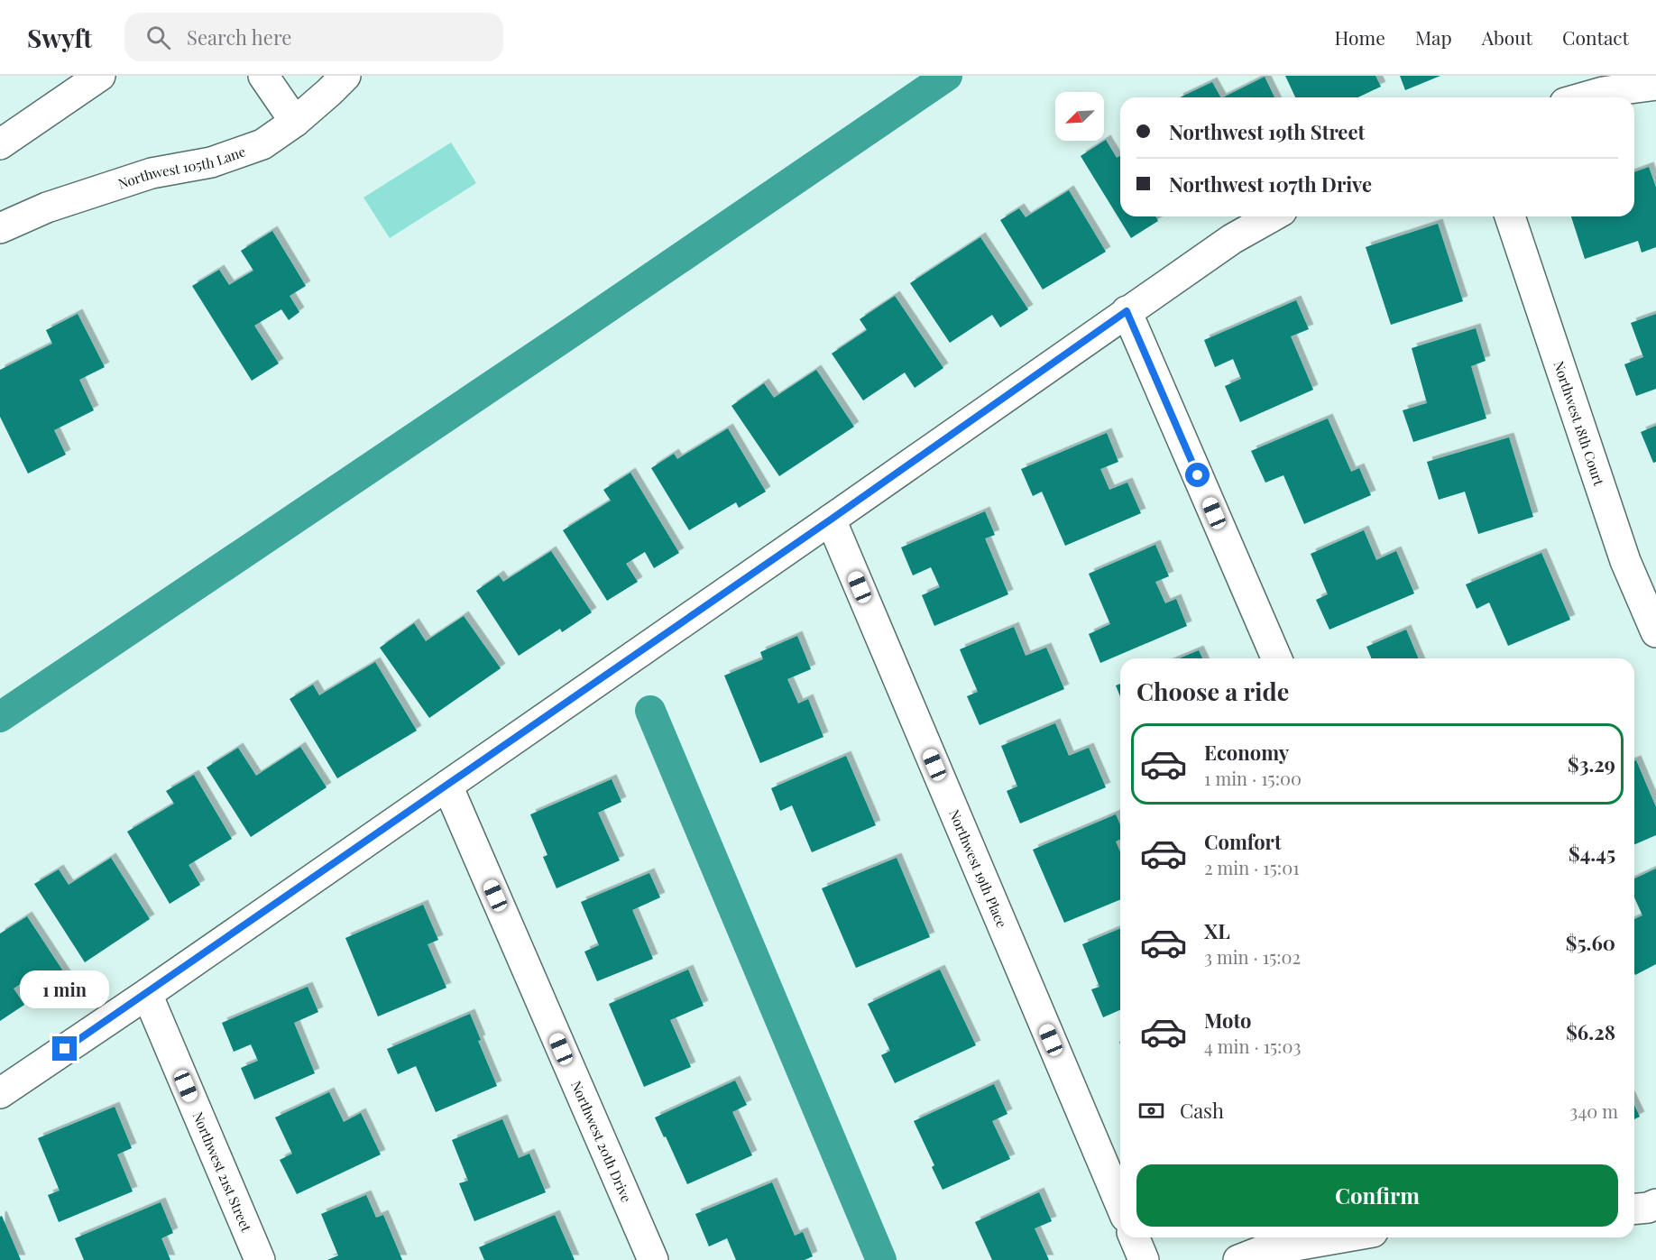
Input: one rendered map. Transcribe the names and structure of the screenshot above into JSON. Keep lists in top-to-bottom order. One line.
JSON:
{"streets":{"street":["Northwest 105th Lane","Northwest 18th Court","Northwest 19th Place","Northwest 20th Drive","Northwest 21st Street"]},"north":"bottom left","page":{"header":"Swyft","search":"Search here","nav":["Home","Map","About","Contact"],"banner":["Northwest 19th Street","Northwest 107th Drive"],"heading":"Choose a ride","list":[{"name":"Economy","note":"1 min · 15:00","value":"$3.29"},{"name":"Comfort","note":"2 min · 15:01","value":"$4.45"},{"name":"XL","note":"3 min · 15:02","value":"$5.60"},{"name":"Moto","note":"4 min · 15:03","value":"$6.28"}],"bubble":"1 min","pay":["Cash","340 m"],"buttons":"Confirm"}}
